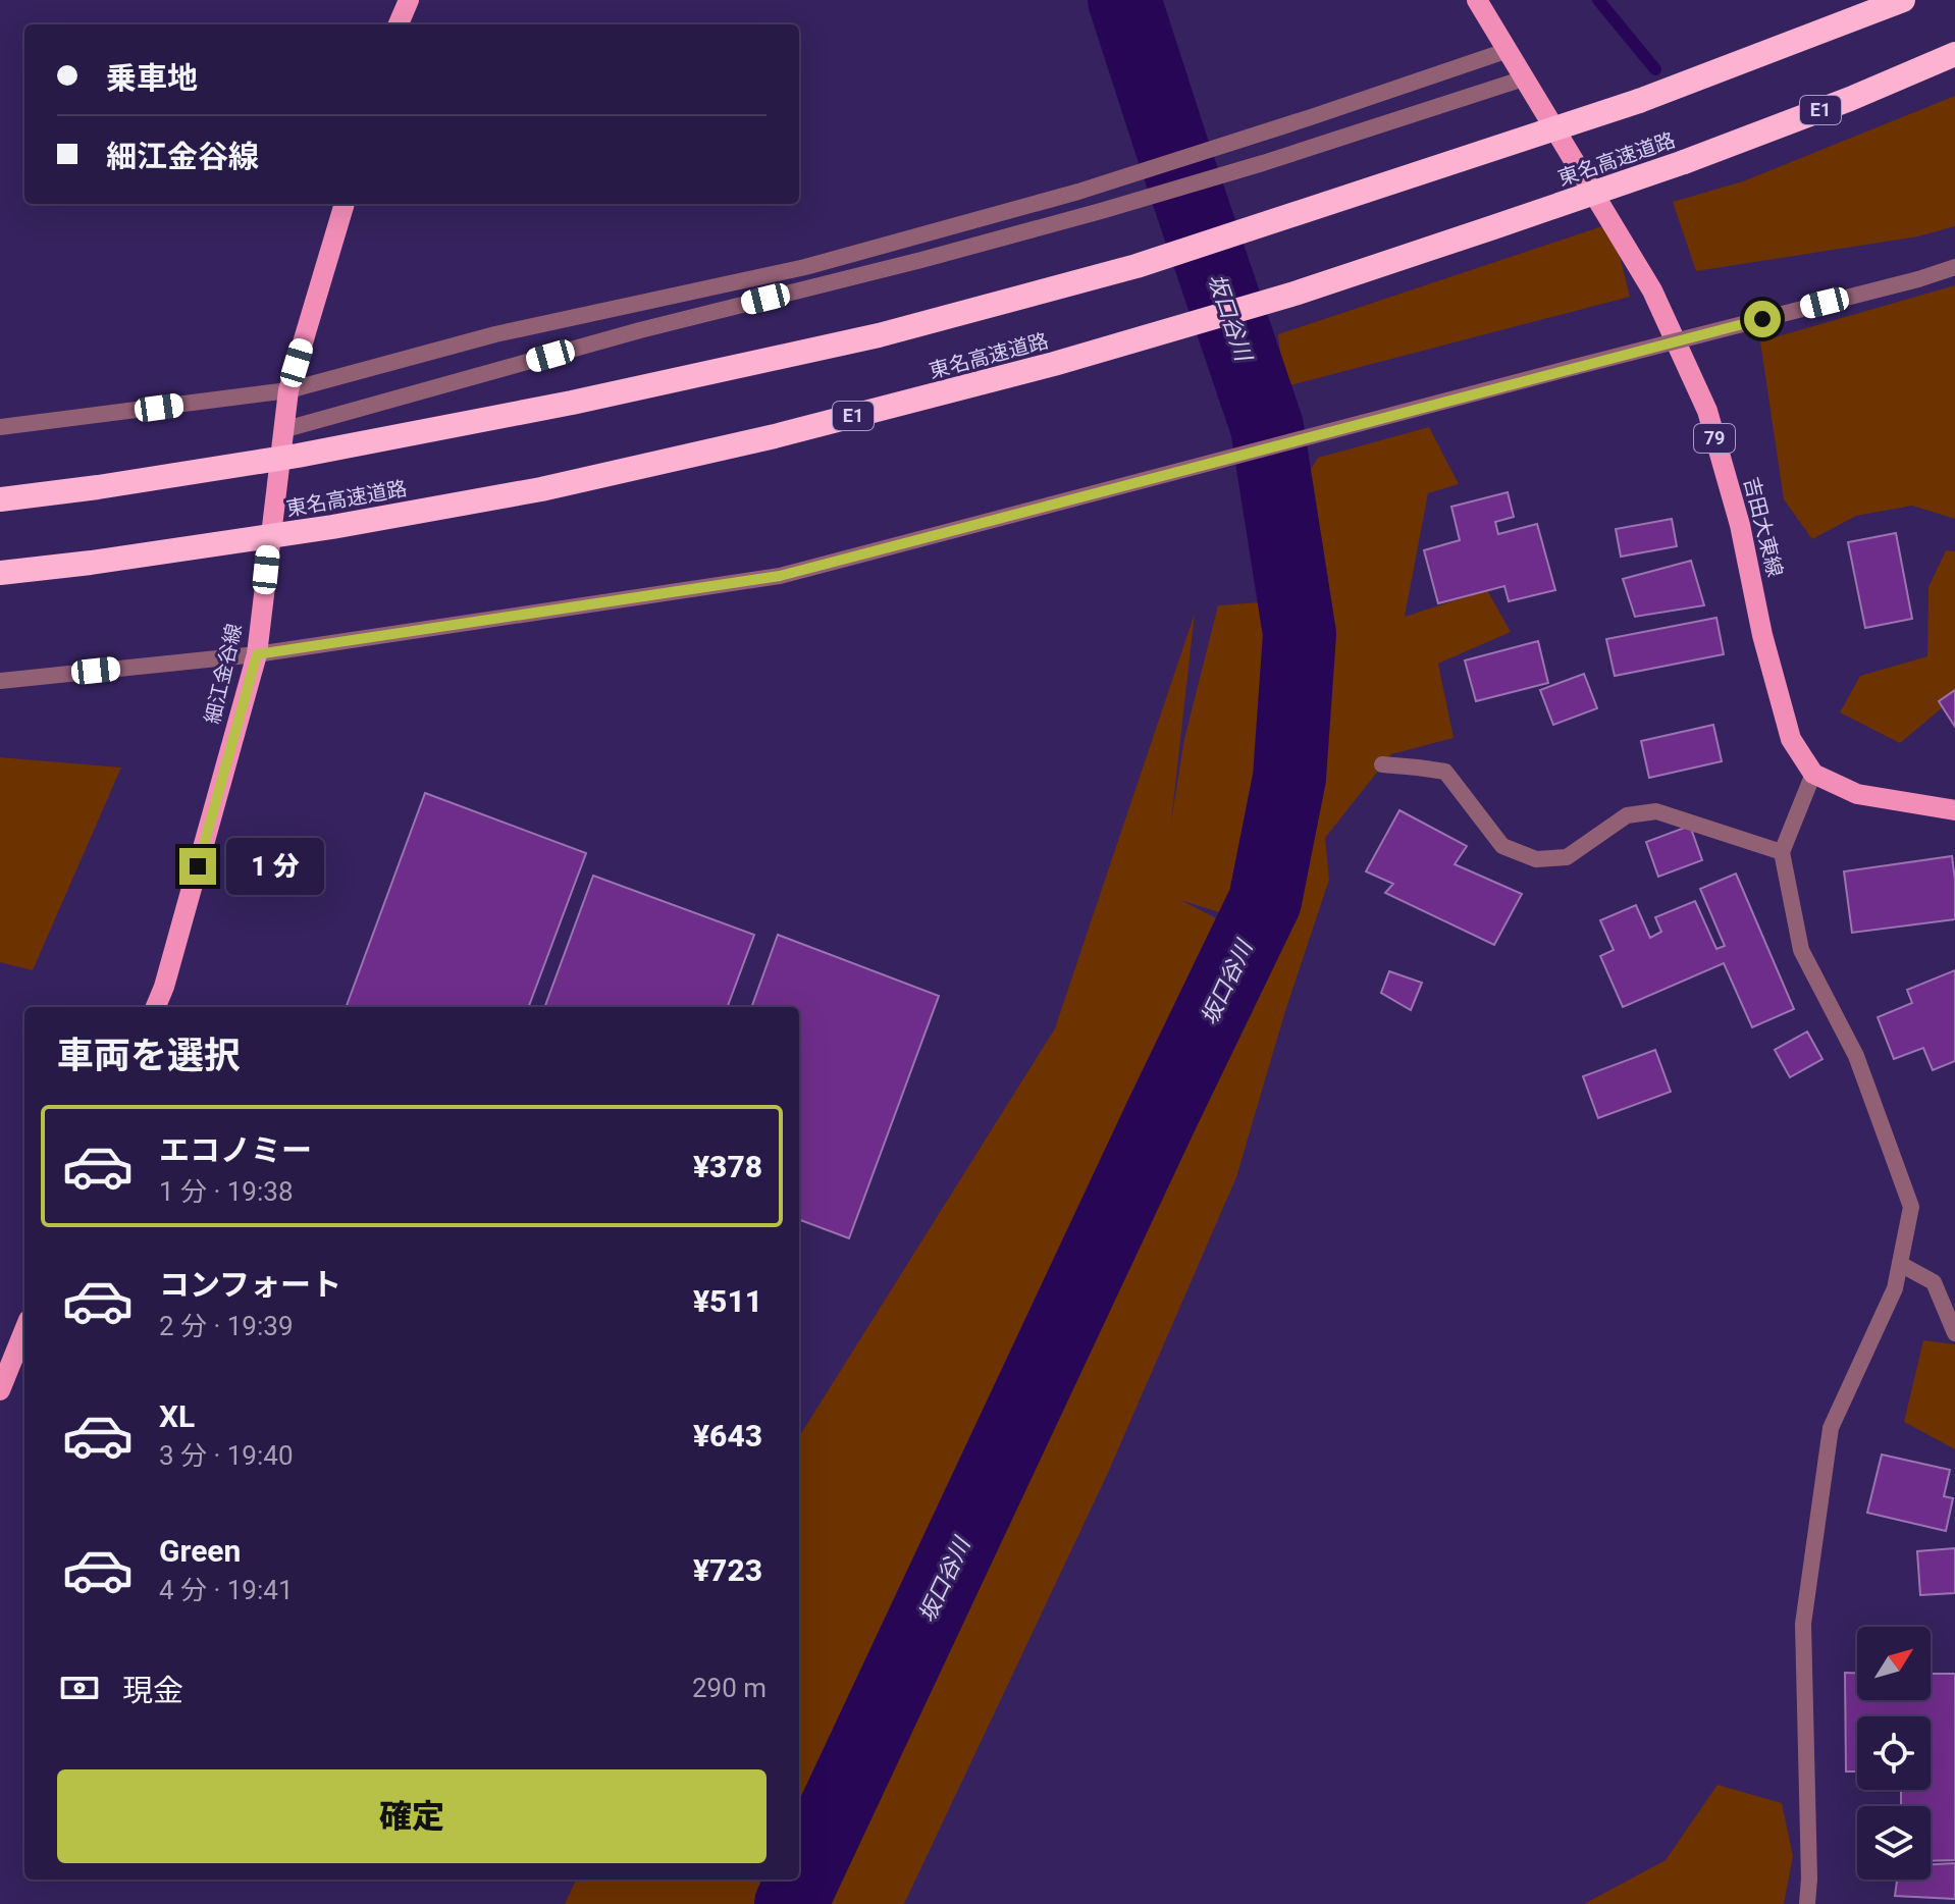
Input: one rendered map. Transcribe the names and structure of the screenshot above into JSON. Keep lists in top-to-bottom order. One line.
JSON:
{"streets":{"highway":["E1","東名高速道路"],"main road":["79","吉田大東線","細江金谷線"]},"water":["坂口谷川"],"north":"top right","page":{"banner":["乗車地","細江金谷線"],"bubble":"1 分","heading":"車両を選択","list":[{"name":"エコノミー","note":"1 分 · 19:38","value":"¥378"},{"name":"コンフォート","note":"2 分 · 19:39","value":"¥511"},{"name":"XL","note":"3 分 · 19:40","value":"¥643"},{"name":"Green","note":"4 分 · 19:41","value":"¥723"}],"pay":["現金","290 m"],"buttons":"確定"}}
